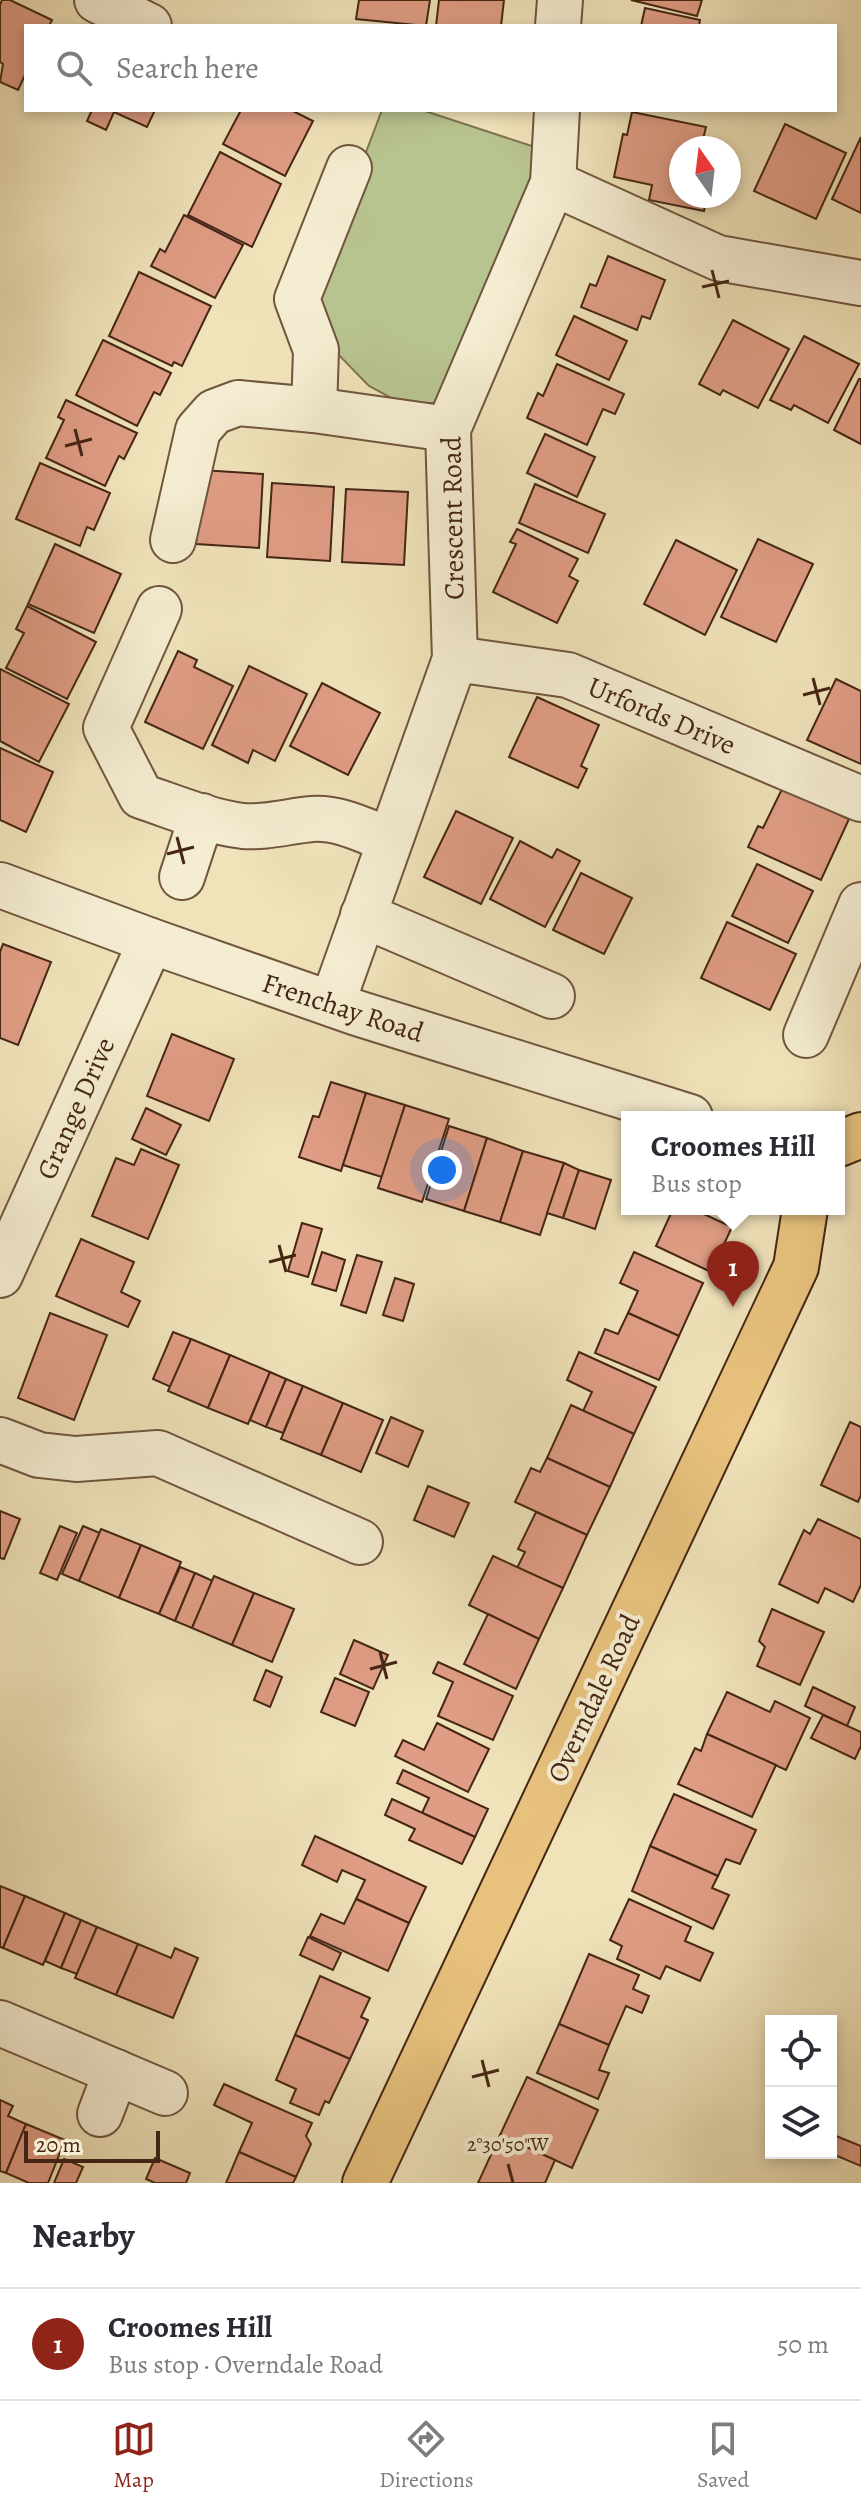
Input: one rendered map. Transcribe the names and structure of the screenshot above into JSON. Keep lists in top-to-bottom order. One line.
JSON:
{"streets":{"main road":["Overndale Road"],"street":["Crescent Road","Urfords Drive","Frenchay Road","Grange Drive"]},"crossings":[["Crescent Road","Urfords Drive"],["Crescent Road","Frenchay Road"],["Frenchay Road","Grange Drive"]],"scale_bar":"20 m","north":"top","page":{"search":"Search here","popup":["Croomes Hill","Bus stop"],"pins":"1","scale":"20 m","heading":"Nearby","list":[{"mark":"1","name":"Croomes Hill","note":"Bus stop · Overndale Road","value":"50 m"}],"nav":["Map","Directions","Saved"]},"coordinates":["2°30'50\"W"]}
